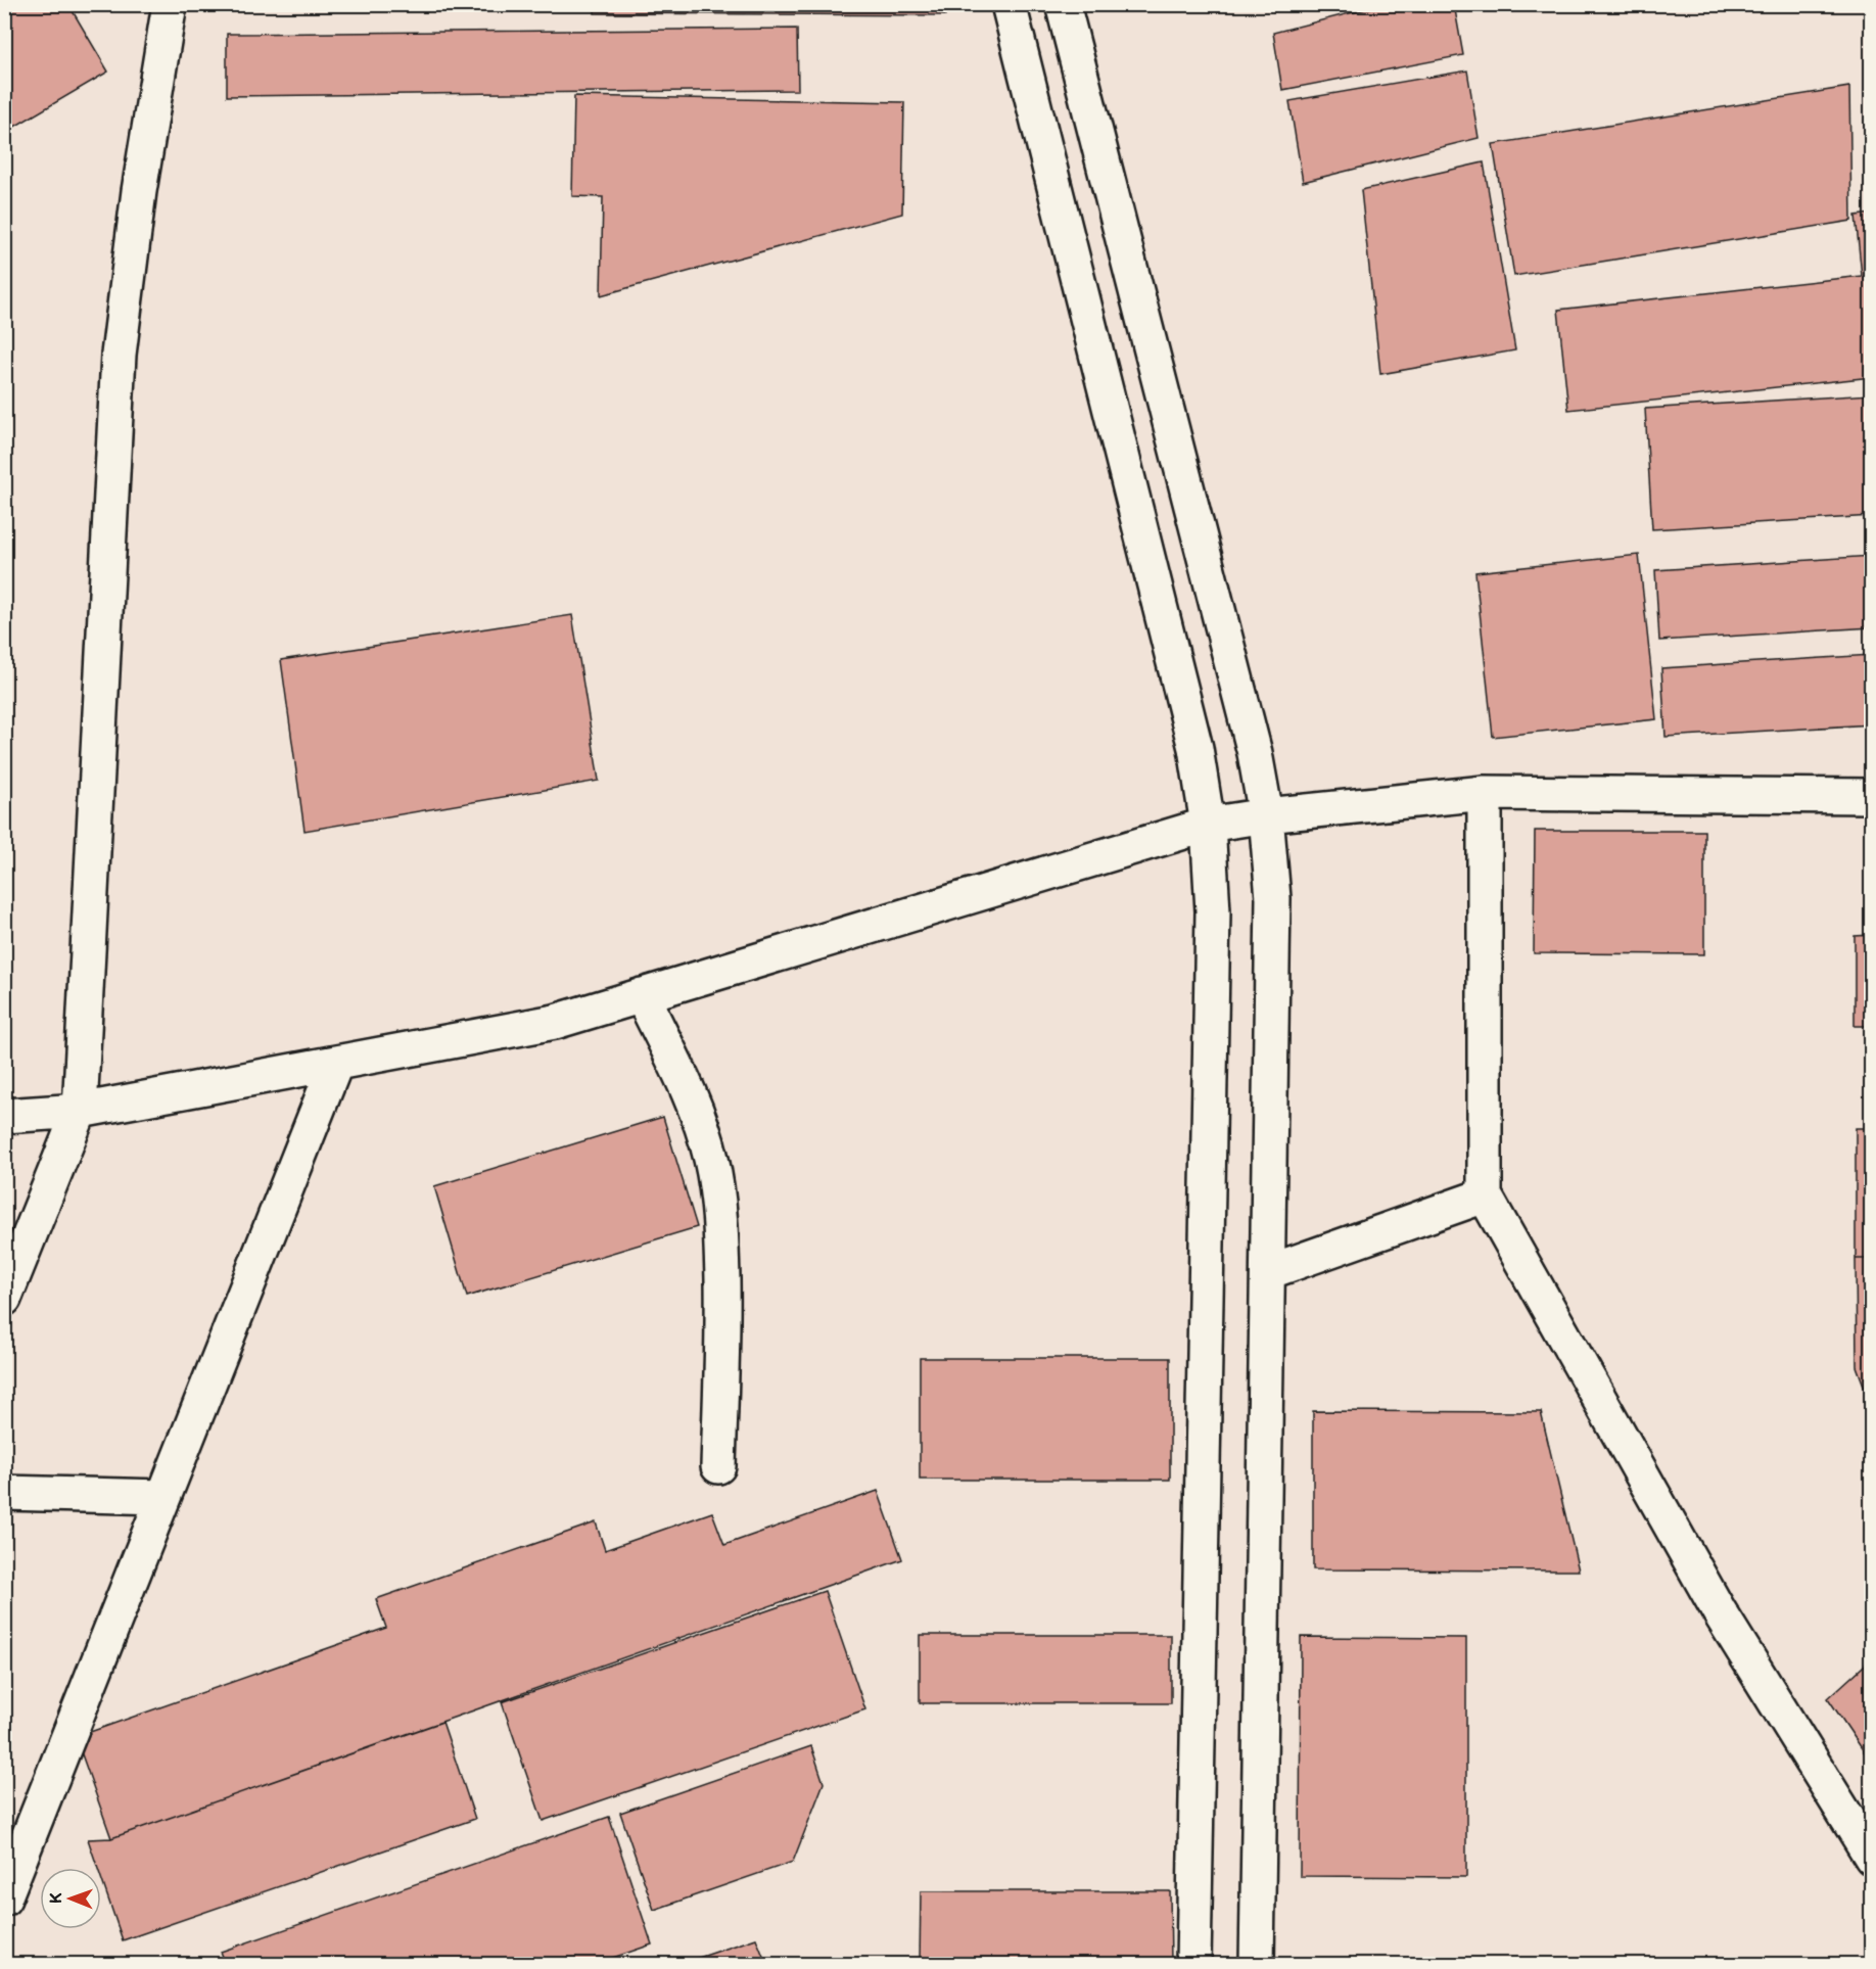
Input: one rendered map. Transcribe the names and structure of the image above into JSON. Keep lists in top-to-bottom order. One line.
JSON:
{"north":"left"}
